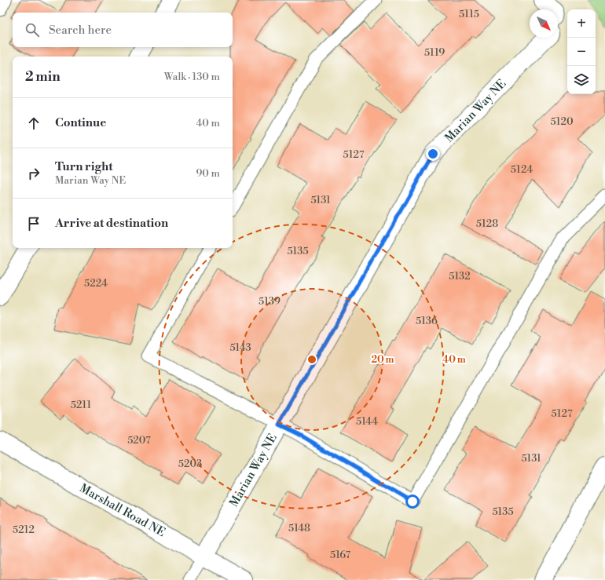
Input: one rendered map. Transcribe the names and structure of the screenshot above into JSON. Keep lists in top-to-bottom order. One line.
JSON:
{"streets":{"street":["Marian Way NE","Marshall Road NE"]},"crossings":[["Marian Way NE","Marshall Road NE"]],"house_numbers":["5115","5119","5120","5127","5124","5131","5128","5135","5132","5224","5139","5136","5143","5211","5127","5144","5207","5131","5203","5135","5148","5212","5167"],"north":"bottom right","page":{"map_buttons":["+","−"],"search":"Search here","heading":["2 min","Walk · 130 m"],"list":[["Continue","40 m"],["Turn right","Marian Way NE","90 m"],"Arrive at destination"]},"rings":["20 m","40 m"]}
